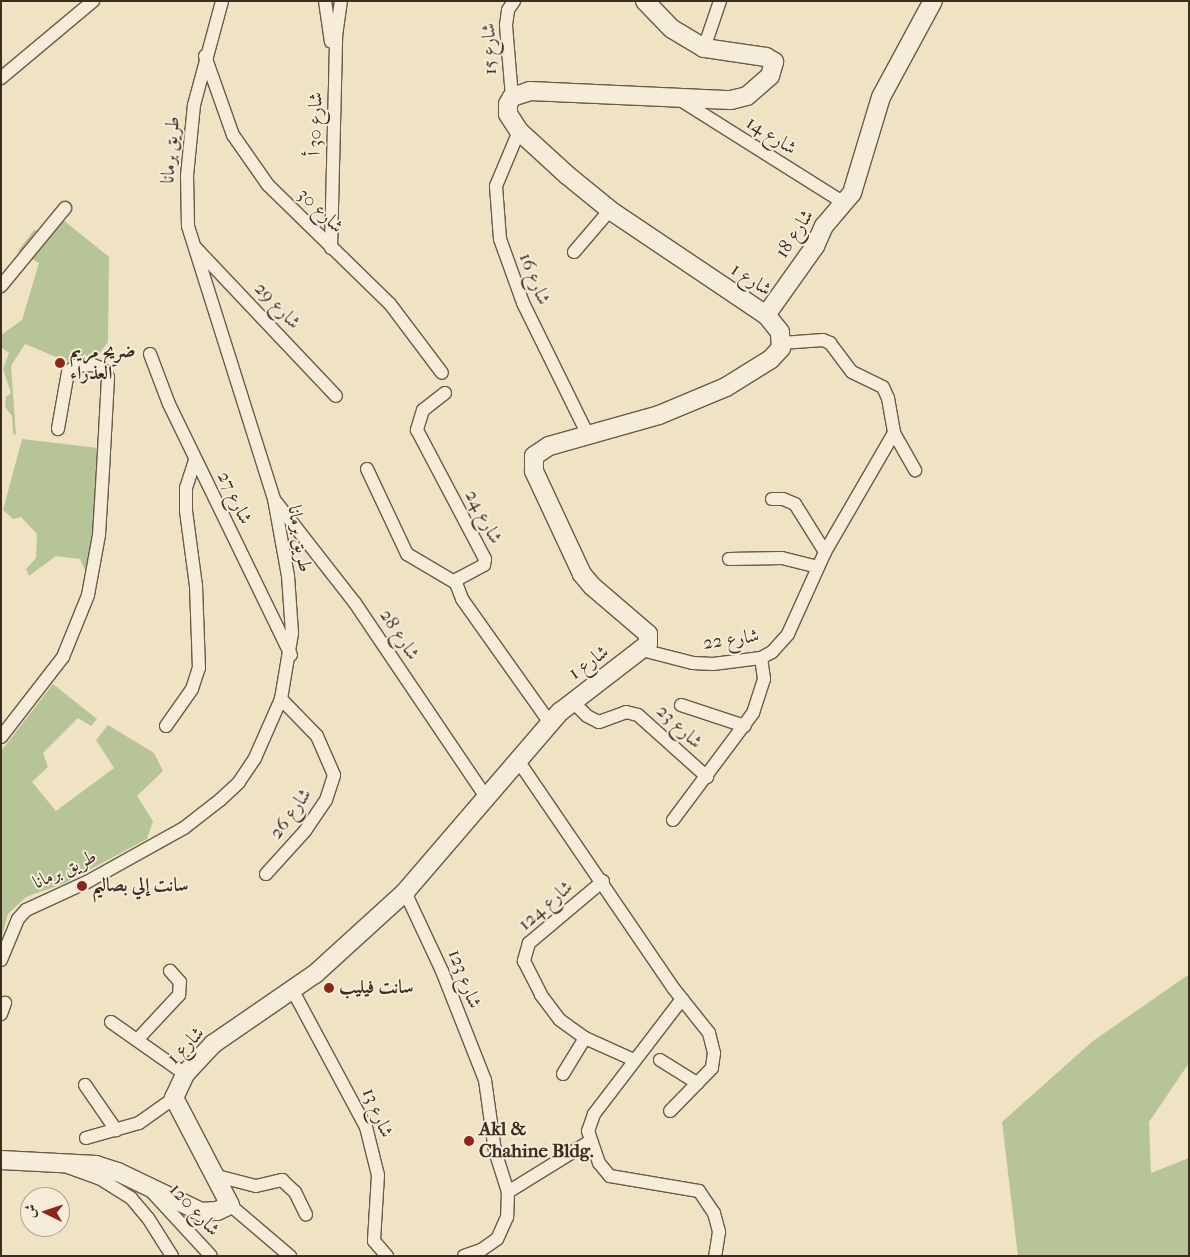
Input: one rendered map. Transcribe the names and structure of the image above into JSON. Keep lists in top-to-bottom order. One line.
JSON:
{"streets":{"street":["شارع 15","شارع 30 أ","شارع 14","طريق برمانا","شارع 30","شارع 18","شارع 16","شارع 1","شارع 29","شارع 27","شارع 24","شارع 28","شارع 22","شارع 23","شارع 26","شارع 124","شارع 123","شارع 13","شارع 120"]},"crossings":[["شارع 15","شارع 1"],["شارع 30 أ","شارع 30"],["شارع 14","شارع 18"],["طريق برمانا","شارع 30"],["طريق برمانا","شارع 29"],["طريق برمانا","شارع 27"],["طريق برمانا","شارع 28"],["طريق برمانا","شارع 26"],["شارع 18","شارع 1"],["شارع 16","شارع 1"],["شارع 1","شارع 28"],["شارع 1","شارع 22"],["شارع 1","شارع 23"],["شارع 1","شارع 123"],["شارع 1","شارع 13"]],"places":["ضريح مريم العذراء","سانت إلي بصاليم","سانت فيليب","Akl & Chahine Bldg."],"north":"left"}
